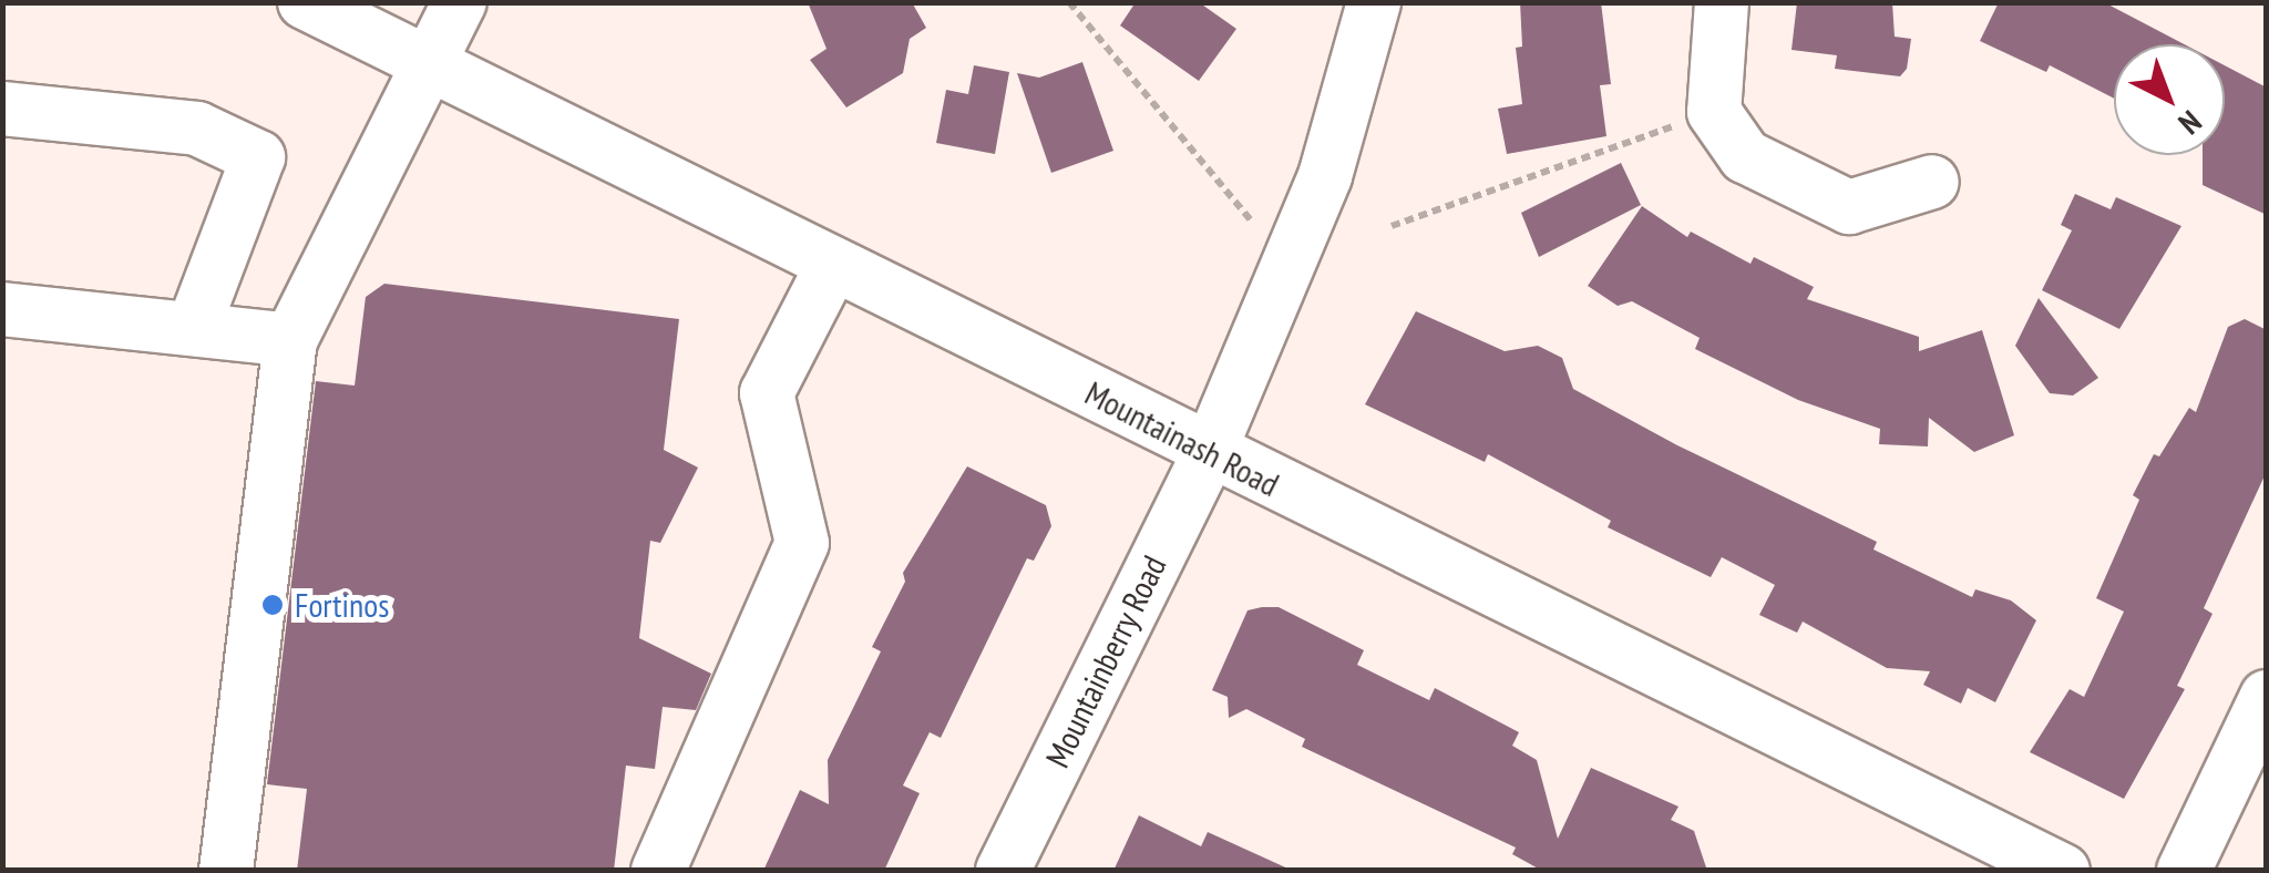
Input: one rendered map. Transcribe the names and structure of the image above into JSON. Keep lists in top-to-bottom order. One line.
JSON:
{"streets":{"street":["Mountainash Road","Mountainberry Road"]},"crossings":[["Mountainash Road","Mountainberry Road"]],"places":["Fortinos"],"north":"bottom right"}
